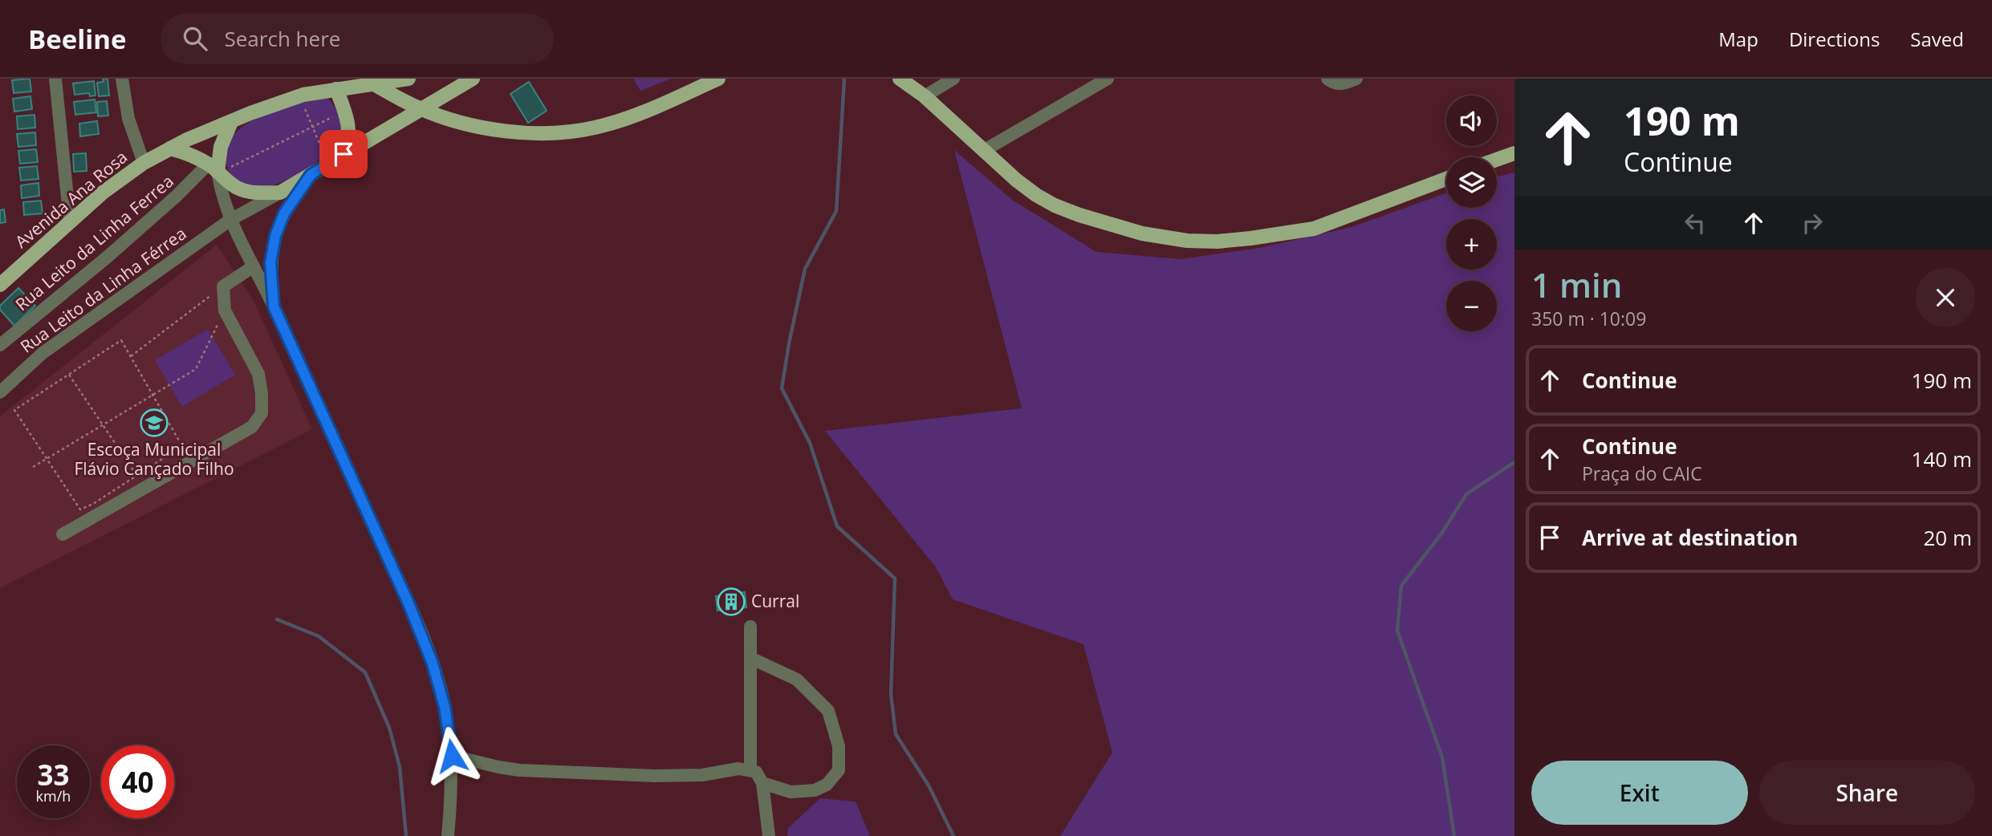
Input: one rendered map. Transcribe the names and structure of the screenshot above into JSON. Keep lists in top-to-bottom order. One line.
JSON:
{"streets":{"main road":["Avenida Ana Rosa"],"street":["Rua Leito da Linha Ferrea","Rua Leito da Linha Férrea"]},"places":{"school or university":["Escoça Municipal Flávio Cançado Filho"],"building":["Curral"]},"page":{"header":"Beeline","search":"Search here","nav":["Map","Directions","Saved"],"turn":["190 m","Continue"],"map_buttons":["+","−"],"heading":["1 min","350 m · 10:09"],"list":[{"name":"Continue","value":"190 m"},{"name":"Continue","note":"Praça do CAIC","value":"140 m"},{"name":"Arrive at destination","value":"20 m"}],"speed":"33 km/h","limit":"40","buttons":["Exit","Share"]}}
